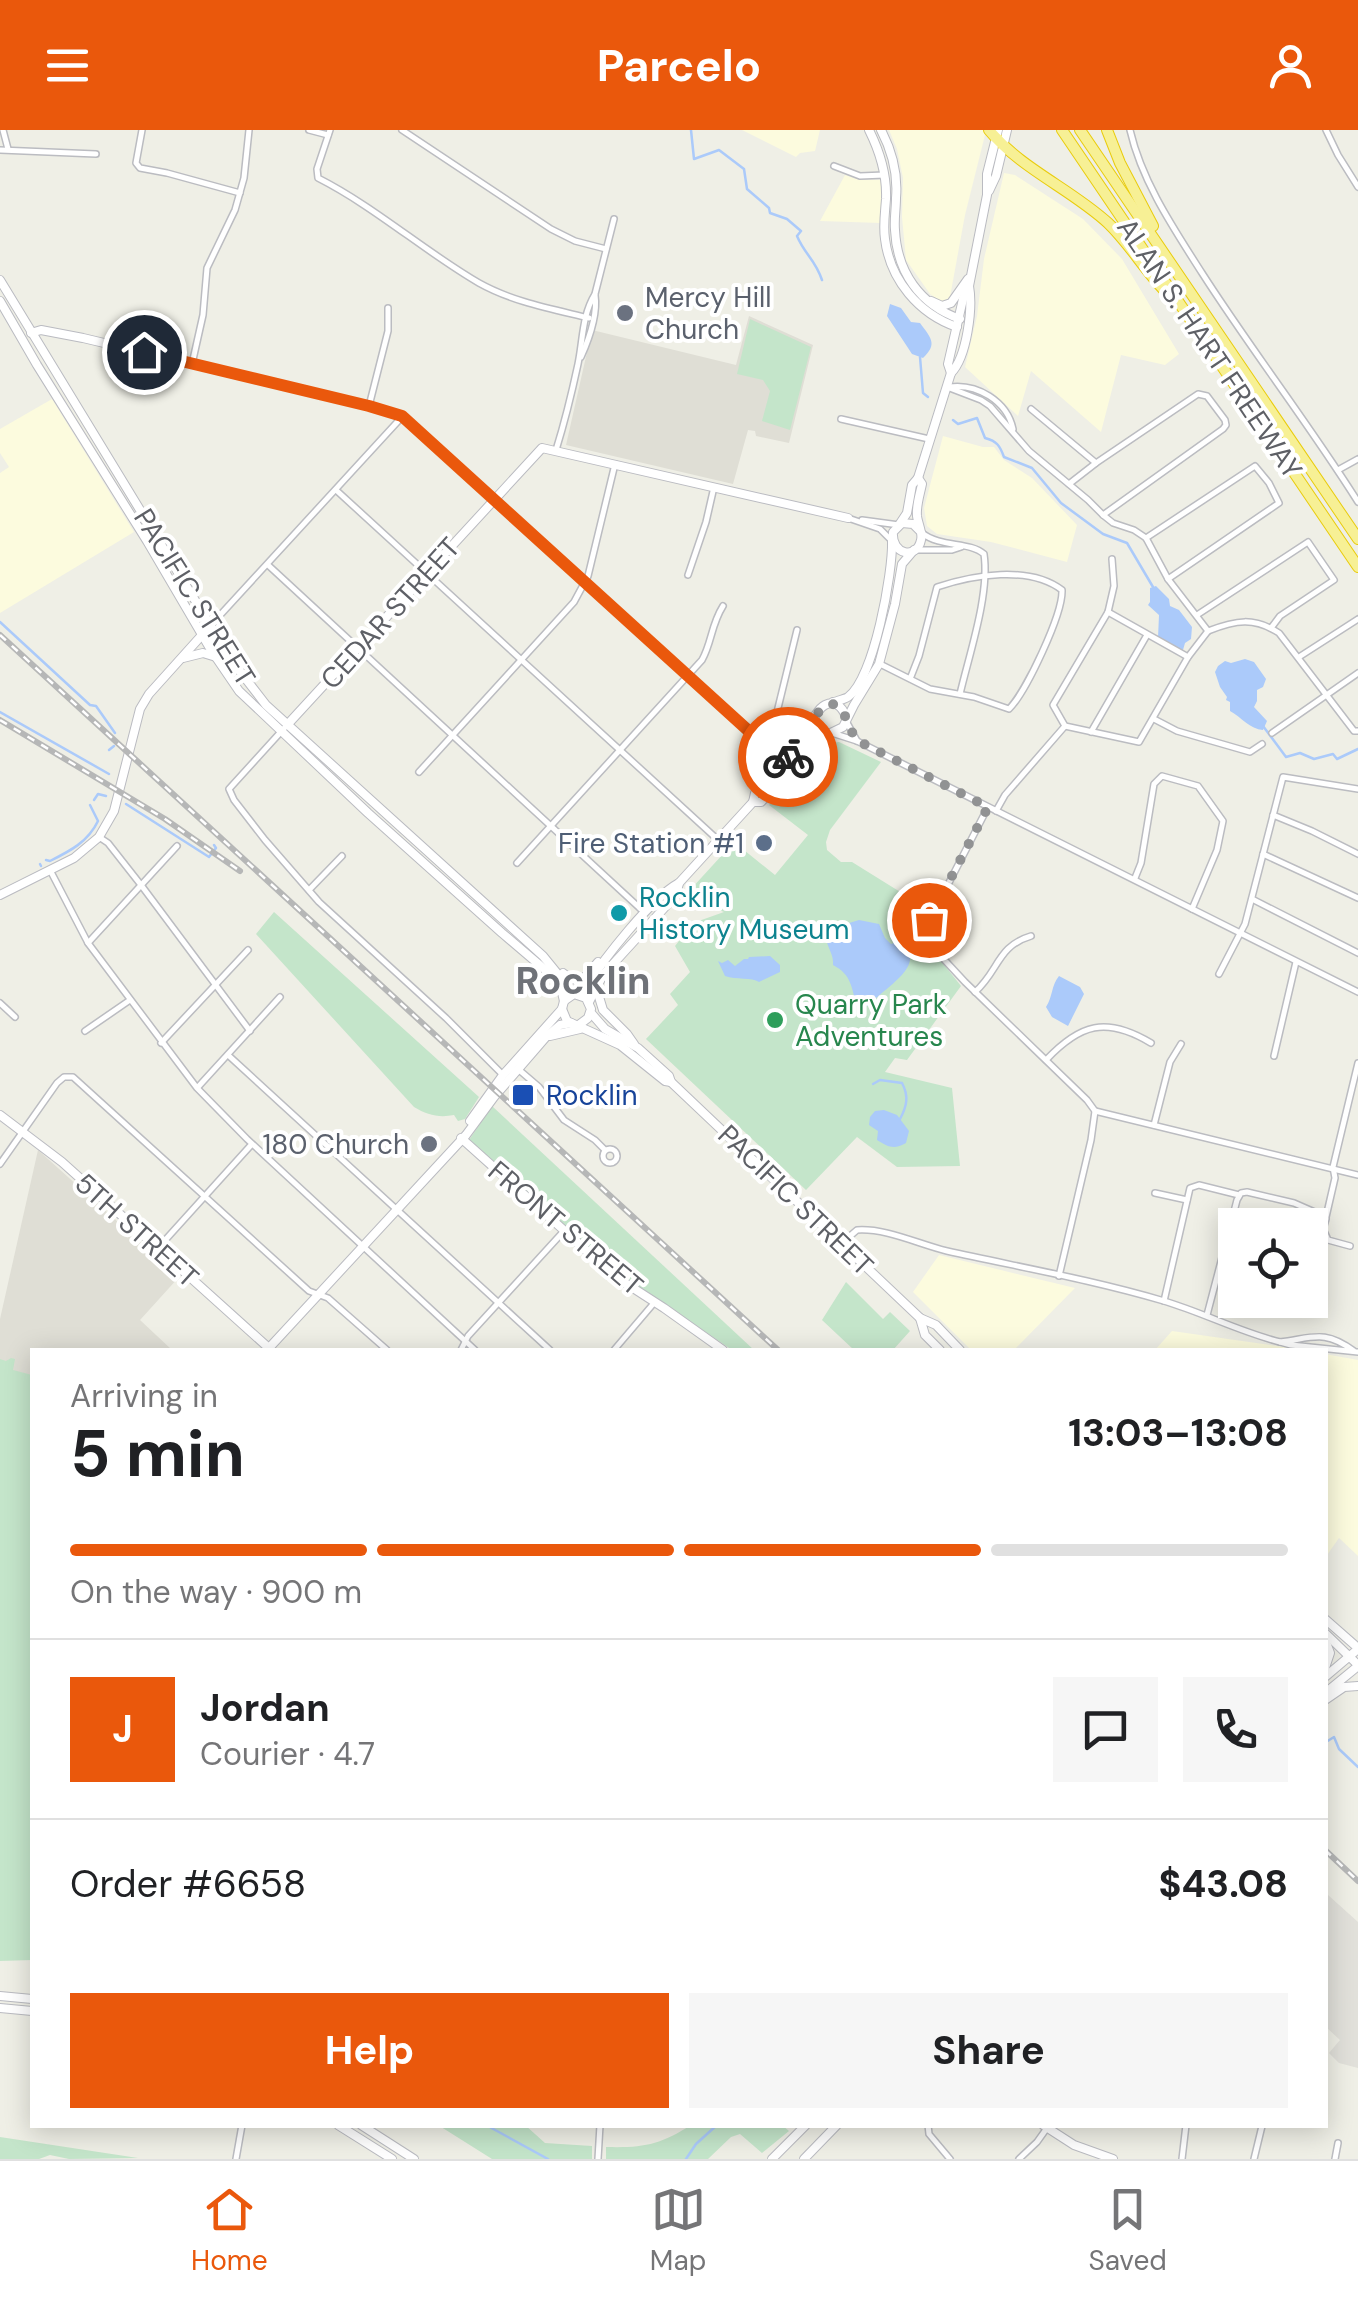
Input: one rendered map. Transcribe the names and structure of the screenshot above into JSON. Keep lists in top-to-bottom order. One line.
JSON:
{"streets":{"highway":["ALAN S. HART FREEWAY"],"main road":["PACIFIC STREET","CEDAR STREET","FRONT STREET","5TH STREET"]},"crossings":[["PACIFIC STREET","CEDAR STREET"]],"districts":["Rocklin"],"places":{"other":["Mercy Hill Church","Fire Station #1","Rocklin History Museum","Quarry Park Adventures","180 Church"],"transit":["Rocklin"]},"page":{"header":"Parcelo","heading":["5 min","Arriving in","13:03–13:08"],"panel":["Jordan","Courier · 4.7","Order #6658","$43.08"],"bar":"On the way · 900 m","round":"J","buttons":["Help","Share"],"tabs":["Home","Map","Saved"]}}
